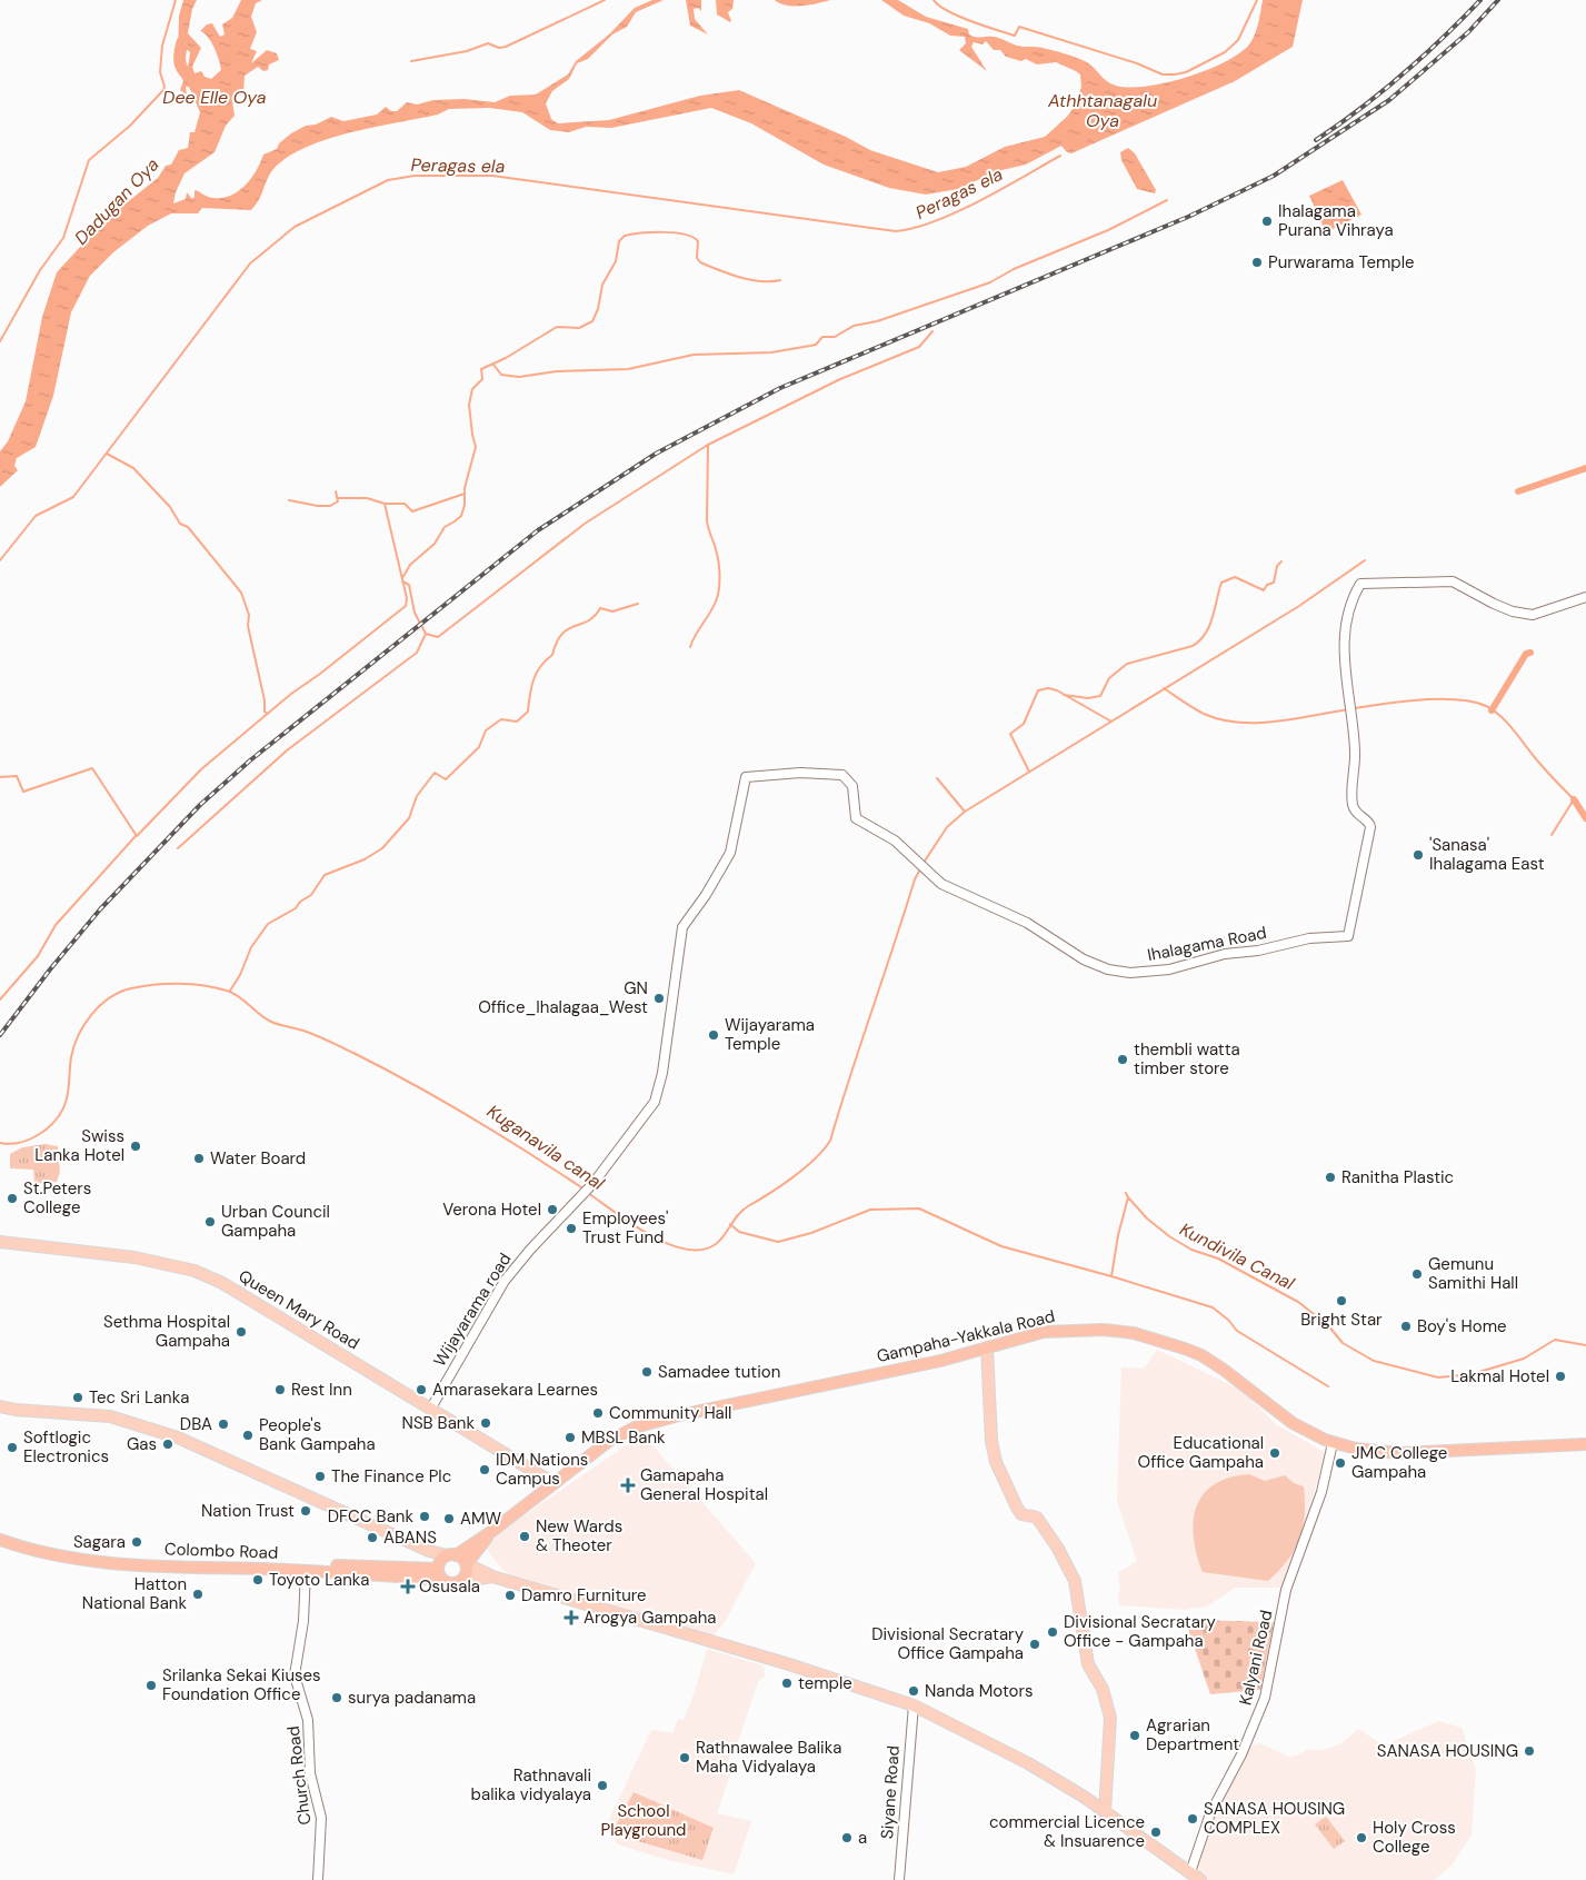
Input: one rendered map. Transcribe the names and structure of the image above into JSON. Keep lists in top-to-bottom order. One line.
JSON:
{"streets":{"highway":["Gampaha-Yakkala Road","Colombo Road"],"main road":["Queen Mary Road"],"street":["Ihalagama Road","Wijayarama road","Kalyani Road","Church Road","Siyane Road"]},"crossings":[["Ihalagama Road","Wijayarama road"],["Queen Mary Road","Wijayarama road"],["Queen Mary Road","Gampaha-Yakkala Road"],["Gampaha-Yakkala Road","Colombo Road"],["Gampaha-Yakkala Road","Kalyani Road"],["Colombo Road","Church Road"]],"water":["Dee Elle Oya","Athhtanagalu Oya","Peragas ela","Dadugan Oya","Kuganavila canal","Kundivila Canal"],"parks":["School Playground"],"places":{"other":["Ihalagama Purana Vihraya","Purwarama Temple","'Sanasa' Ihalagama East","GN Office_Ihalagaa_West","Wijayarama Temple","thembli watta timber store","Swiss Lanka Hotel","Water Board","Ranitha Plastic","St.Peters College","Verona Hotel","Urban Council Gampaha","Employees' Trust Fund","Gemunu Samithi Hall","Bright Star","Boy's Home","Sethma Hospital Gampaha","Samadee tution","Lakmal Hotel","Rest Inn","Amarasekara Learnes","Tec Sri Lanka","Community Hall","NSB Bank","DBA","People's Bank Gampaha","MBSL Bank","Gas","Softlogic Electronics","Educational Office Gampaha","JMC College Gampaha","IDM Nations Campus","The Finance Plc","Nation Trust","DFCC Bank","AMW","New Wards & Theoter","ABANS","Sagara","Toyoto Lanka","Hatton National Bank","Damro Furniture","Divisional Secratary Office - Gampaha","Divisional Secratary Office Gampaha","temple","Srilanka Sekai Kiuses Foundation Office","Nanda Motors","surya padanama","Agrarian Department","SANASA HOUSING","Rathnawalee Balika Maha Vidyalaya","Rathnavali balika vidyalaya","SANASA HOUSING COMPLEX","commercial Licence & Insuarence","a","Holy Cross College"],"health":["Gamapaha General Hospital","Osusala","Arogya Gampaha"]}}
